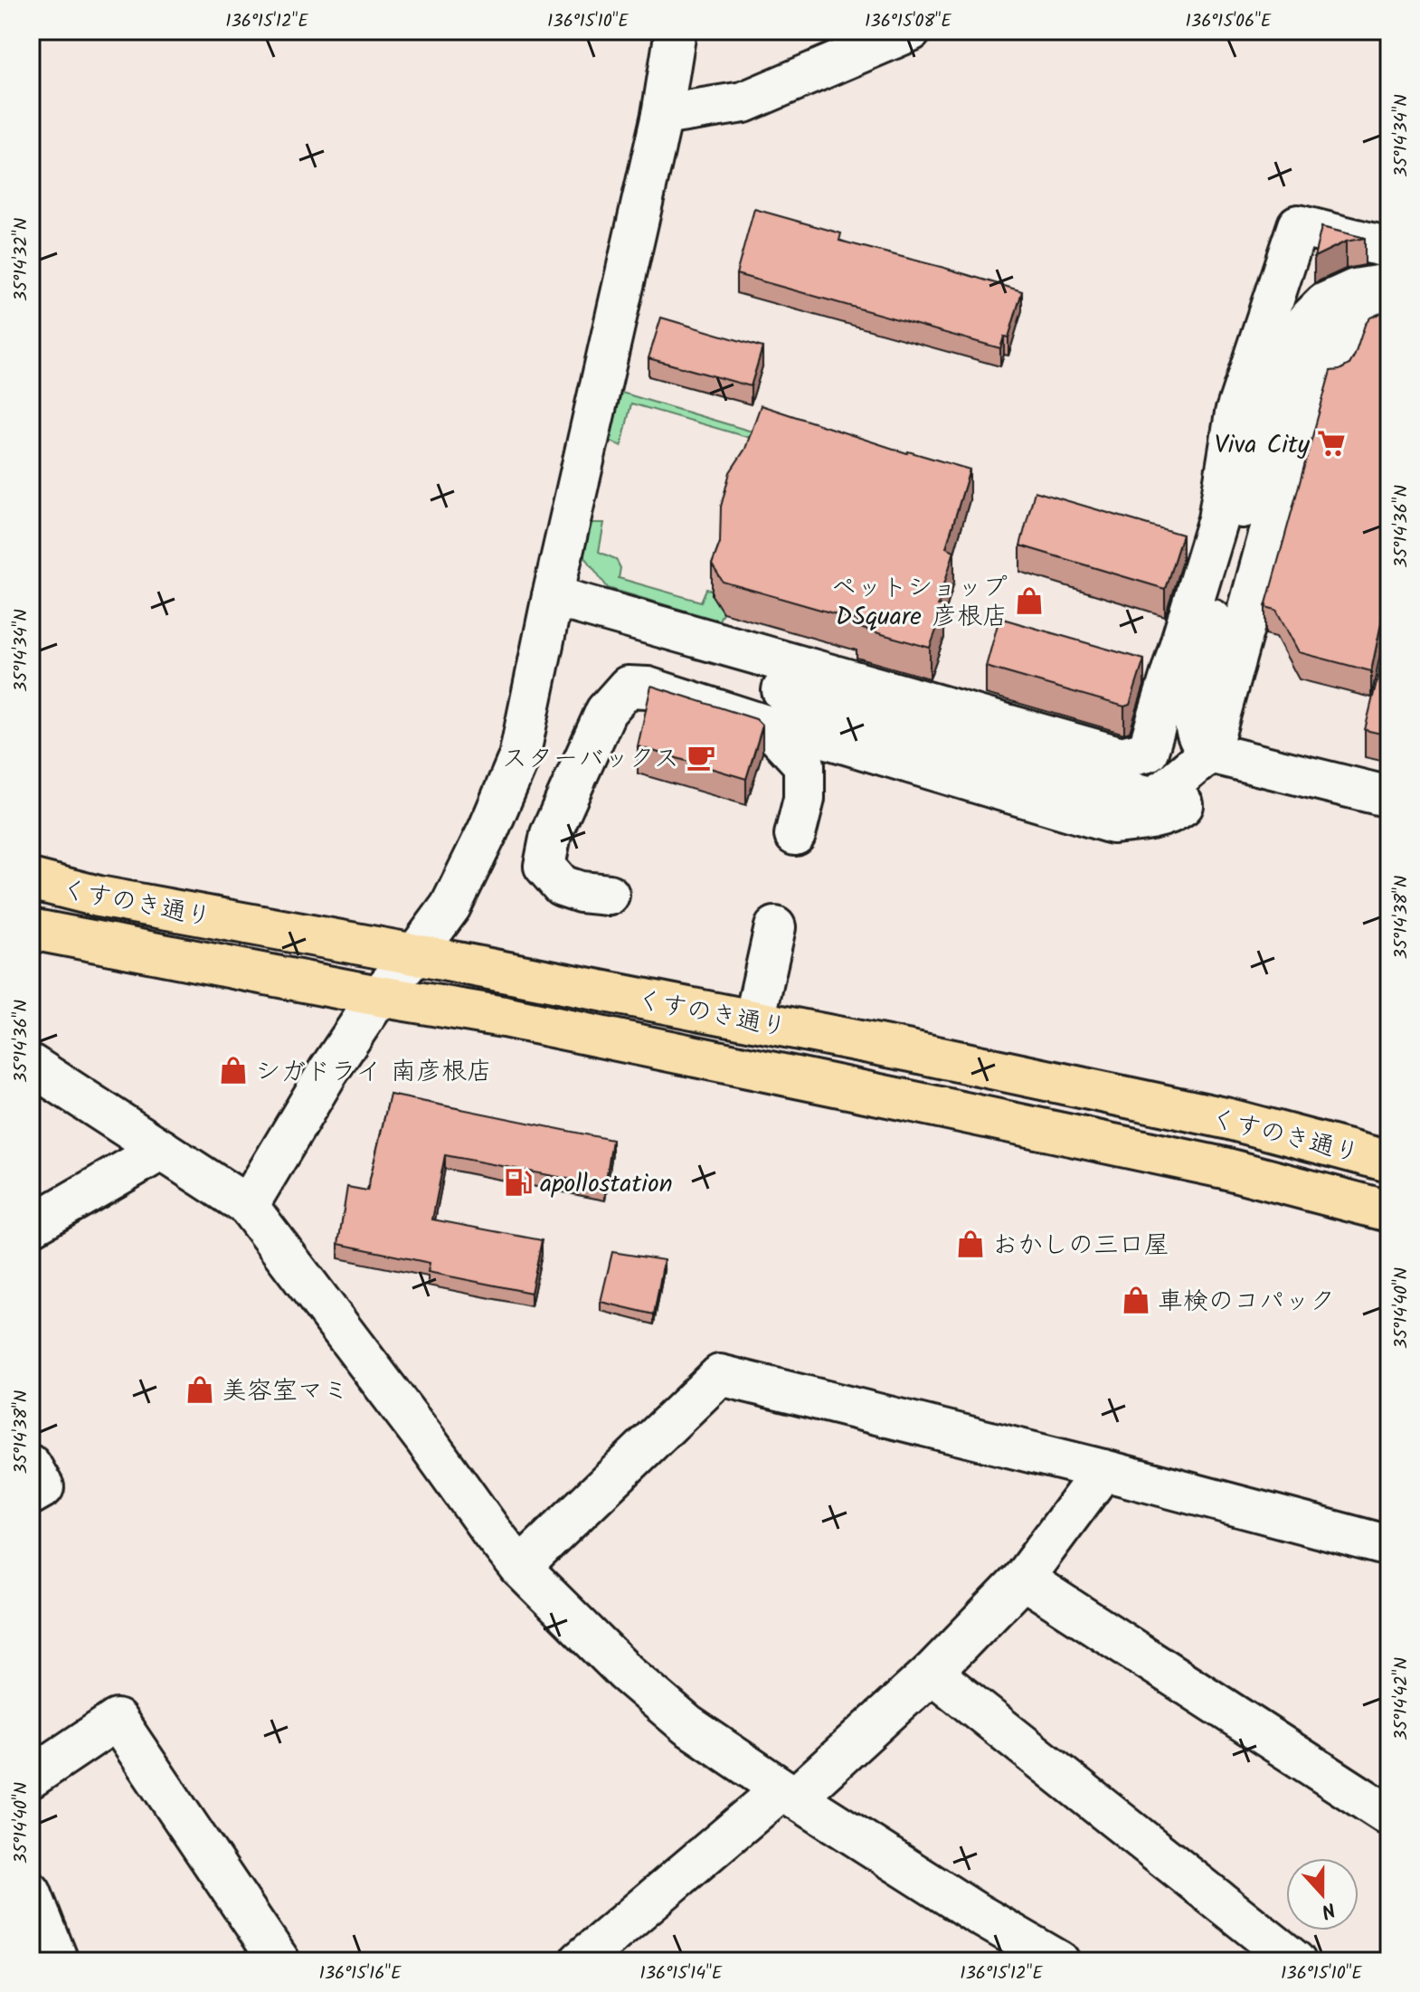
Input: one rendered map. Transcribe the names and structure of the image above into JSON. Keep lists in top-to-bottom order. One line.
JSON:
{"streets":{"main road":["くすのき通り"]},"places":{"supermarket":["Viva City"],"shop":["ペットショップ DSquare 彦根店","シガドライ 南彦根店","おかしの三口屋","車検のコパック","美容室マミ"],"cafe":["スターバックス"],"fuel station":["apollostation"]},"north":"bottom","coordinates":["136°15'12\"E","136°15'10\"E","136°15'08\"E","136°15'06\"E","35°14'34\"N","35°14'32\"N","35°14'36\"N","35°14'38\"N","35°14'40\"N","35°14'42\"N","136°15'16\"E","136°15'14\"E"]}
